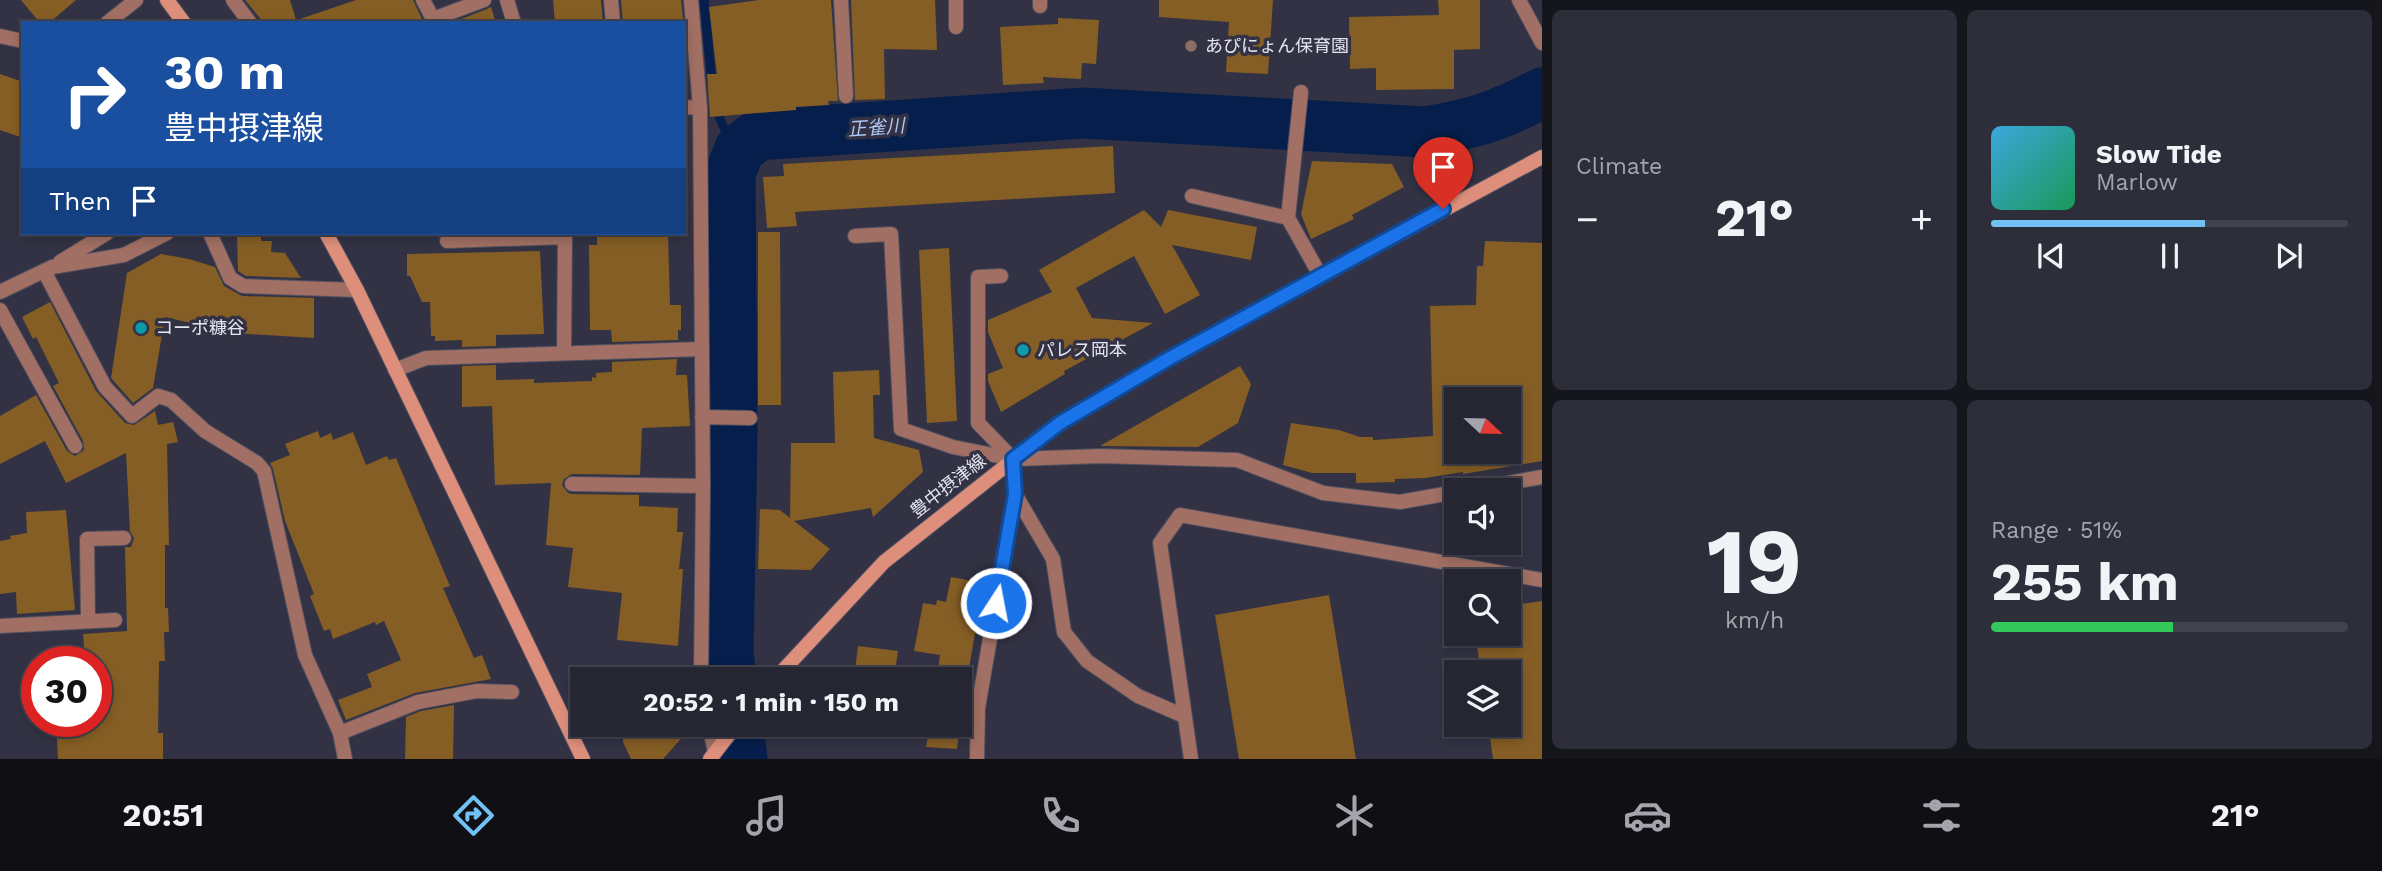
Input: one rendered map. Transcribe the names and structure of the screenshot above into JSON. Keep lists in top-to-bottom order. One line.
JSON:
{"streets":{"main road":["豊中摂津線"]},"water":["正雀川"],"places":["あぴにょん保育園","コーポ糠谷","パレス岡本"],"north":"right","page":{"tile":["Climate",["19","km/h"],["Range · 51%","255 km"]],"turn":["30 m","豊中摂津線"],"song":["Slow Tide","Marlow"],"then":"Then","heat":["−","21°","+"],"limit":"30","trip":"20:52 · 1 min · 150 m","tabs":["20:51","21°"]}}
